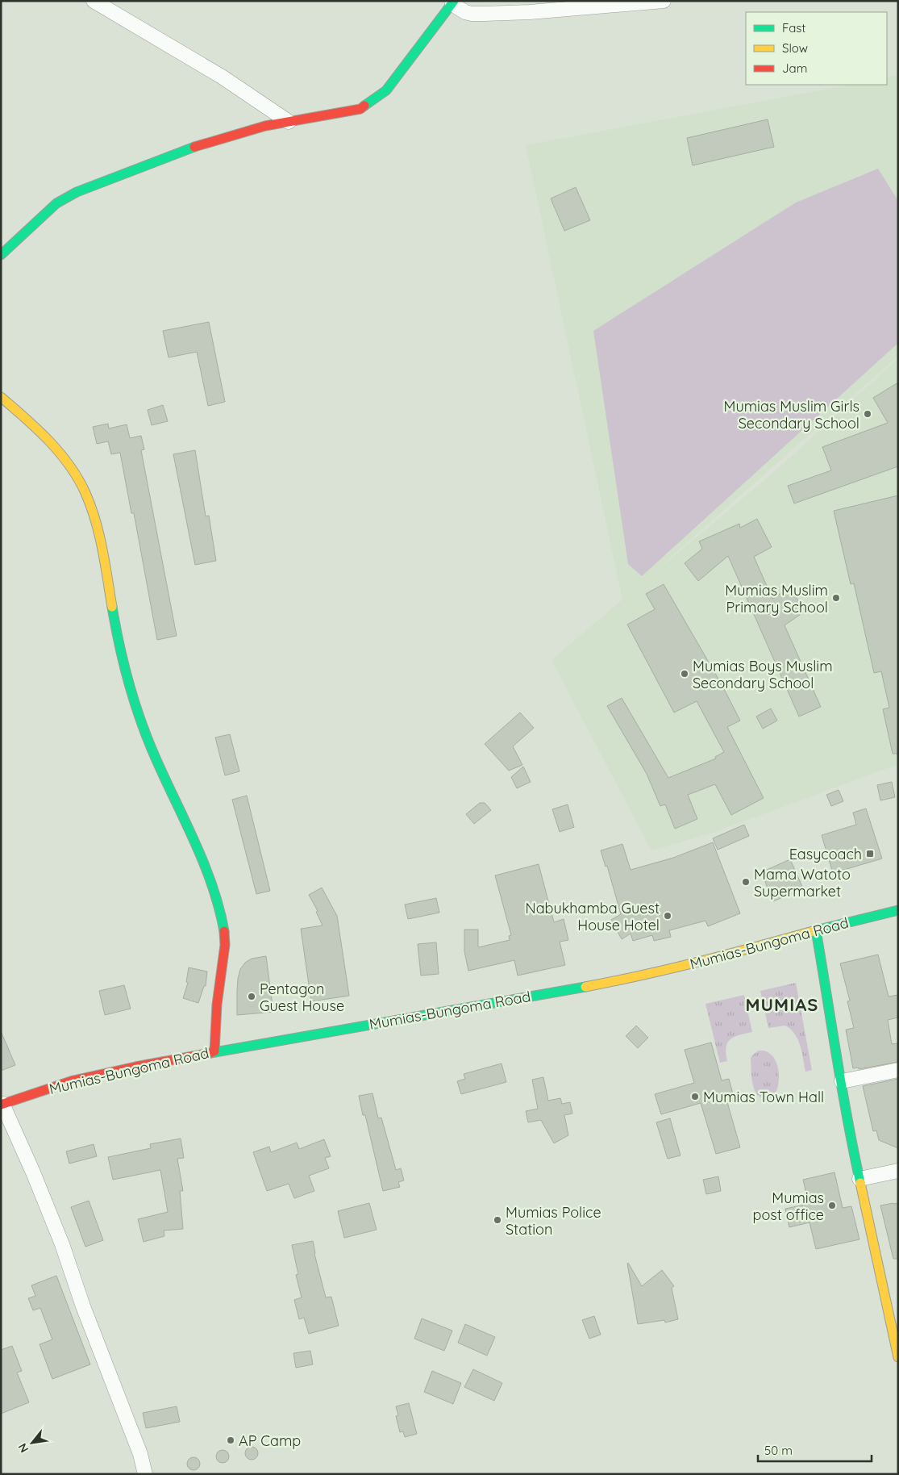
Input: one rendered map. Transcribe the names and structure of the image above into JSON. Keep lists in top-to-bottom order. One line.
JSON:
{"streets":{"street":["Mumias-Bungoma Road"]},"districts":["MUMIAS"],"places":{"other":["Mumias Muslim Girls Secondary School","Mumias Muslim Primary School","Mumias Boys Muslim Secondary School","Mama Watoto Supermarket","Nabukhamba Guest House Hotel","Pentagon Guest House","Mumias Town Hall","Mumias post office","Mumias Police Station","AP Camp"],"transit":["Easycoach"]},"legend":["Fast","Slow","Jam"],"scale_bar":"50 m","north":"bottom left"}
